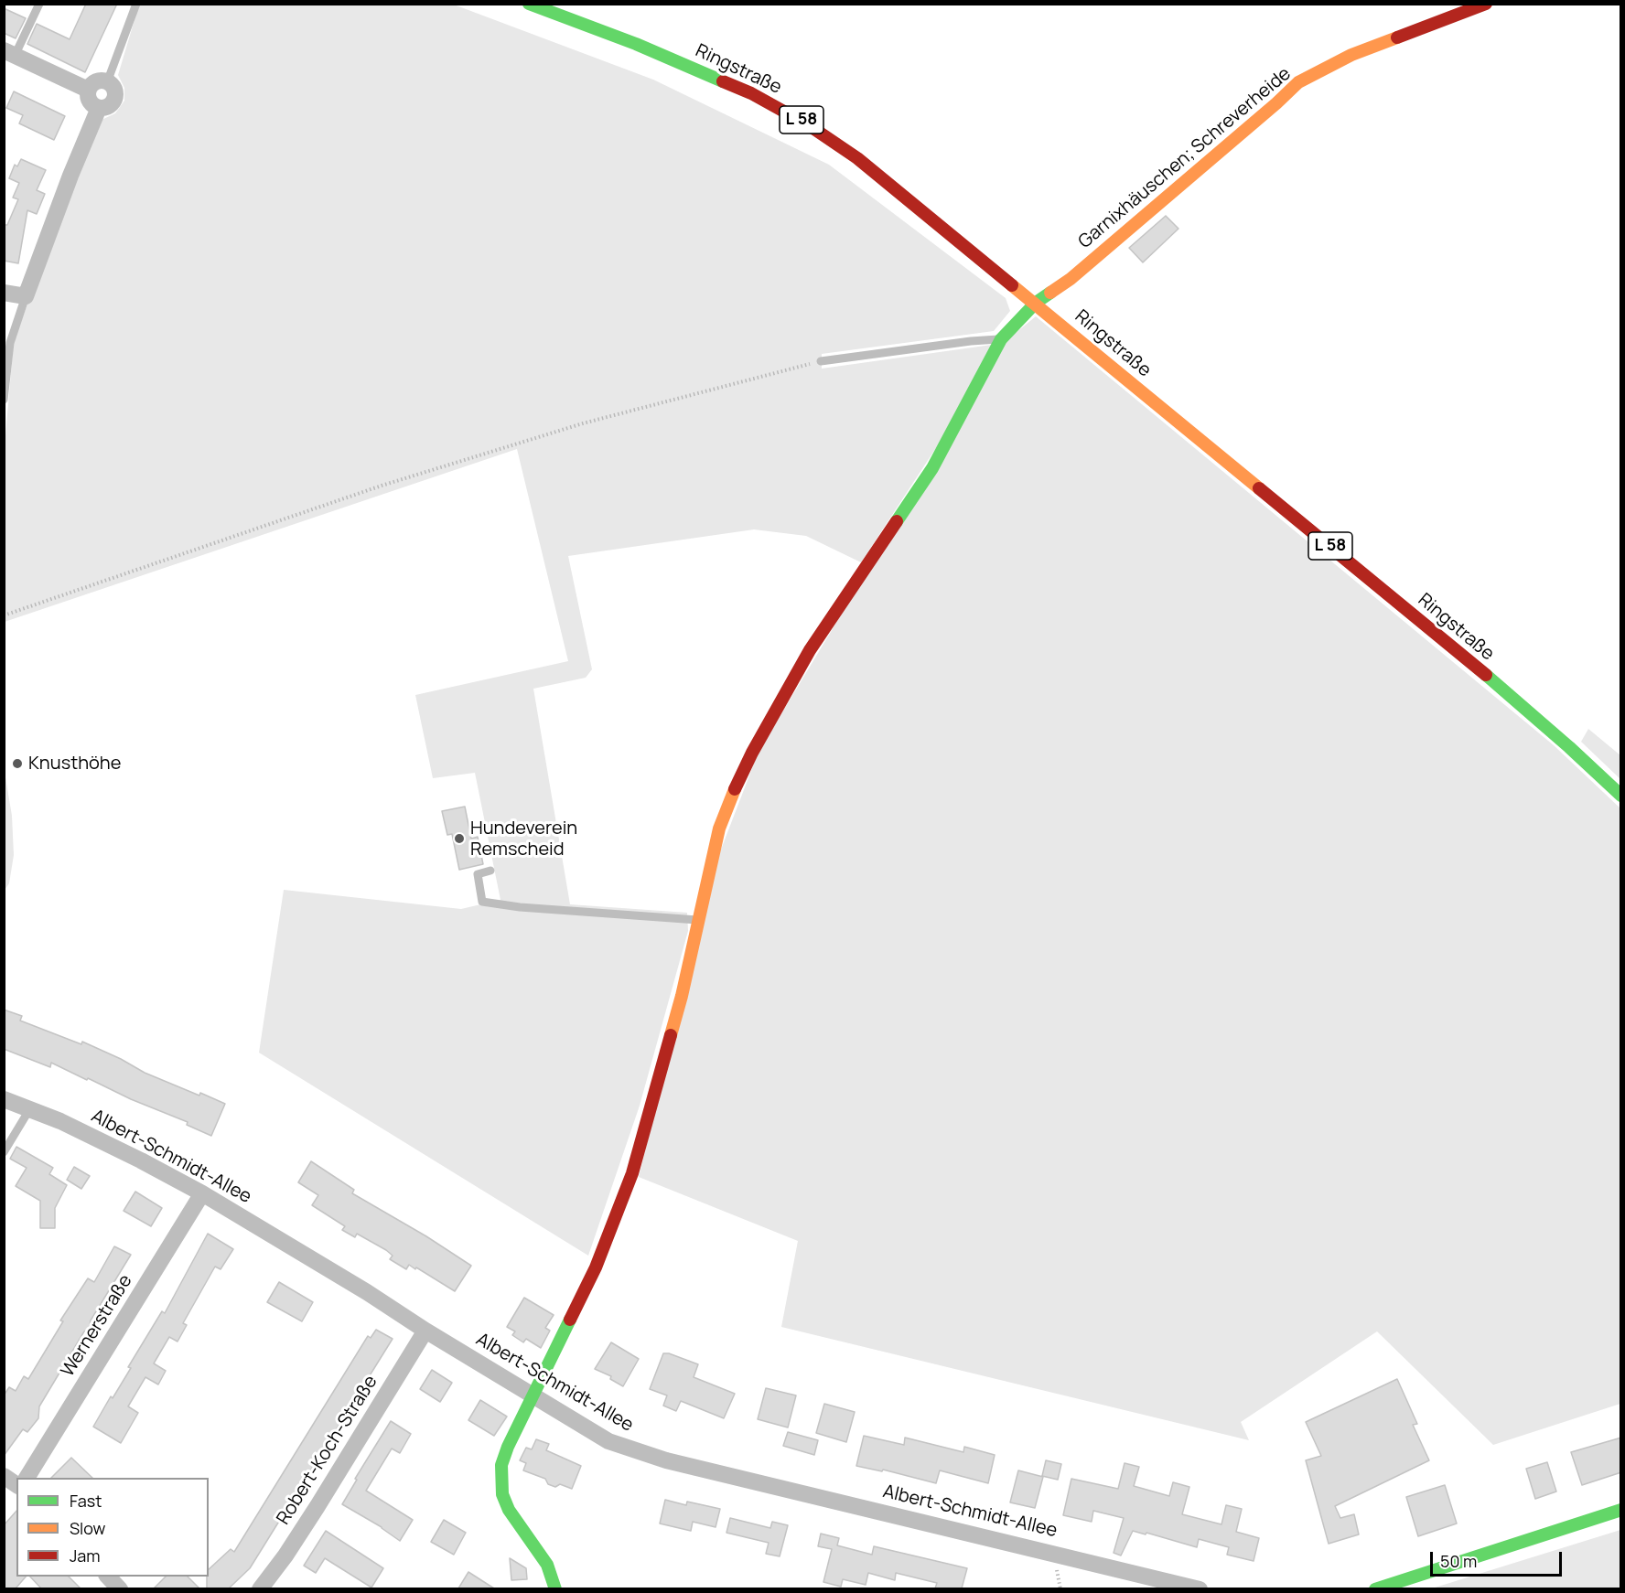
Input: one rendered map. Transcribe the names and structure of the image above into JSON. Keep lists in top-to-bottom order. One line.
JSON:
{"streets":{"street":["Ringstraße","L 58","Garnixhäuschen; Schreverheide","Albert-Schmidt-Allee","Wernerstraße","Robert-Koch-Straße"]},"crossings":[["Ringstraße","Garnixhäuschen; Schreverheide"],["Garnixhäuschen; Schreverheide","Albert-Schmidt-Allee"],["Albert-Schmidt-Allee","Wernerstraße"],["Albert-Schmidt-Allee","Robert-Koch-Straße"]],"places":["Knusthöhe","Hundeverein Remscheid"],"legend":["Fast","Slow","Jam"],"scale_bar":"50 m"}
